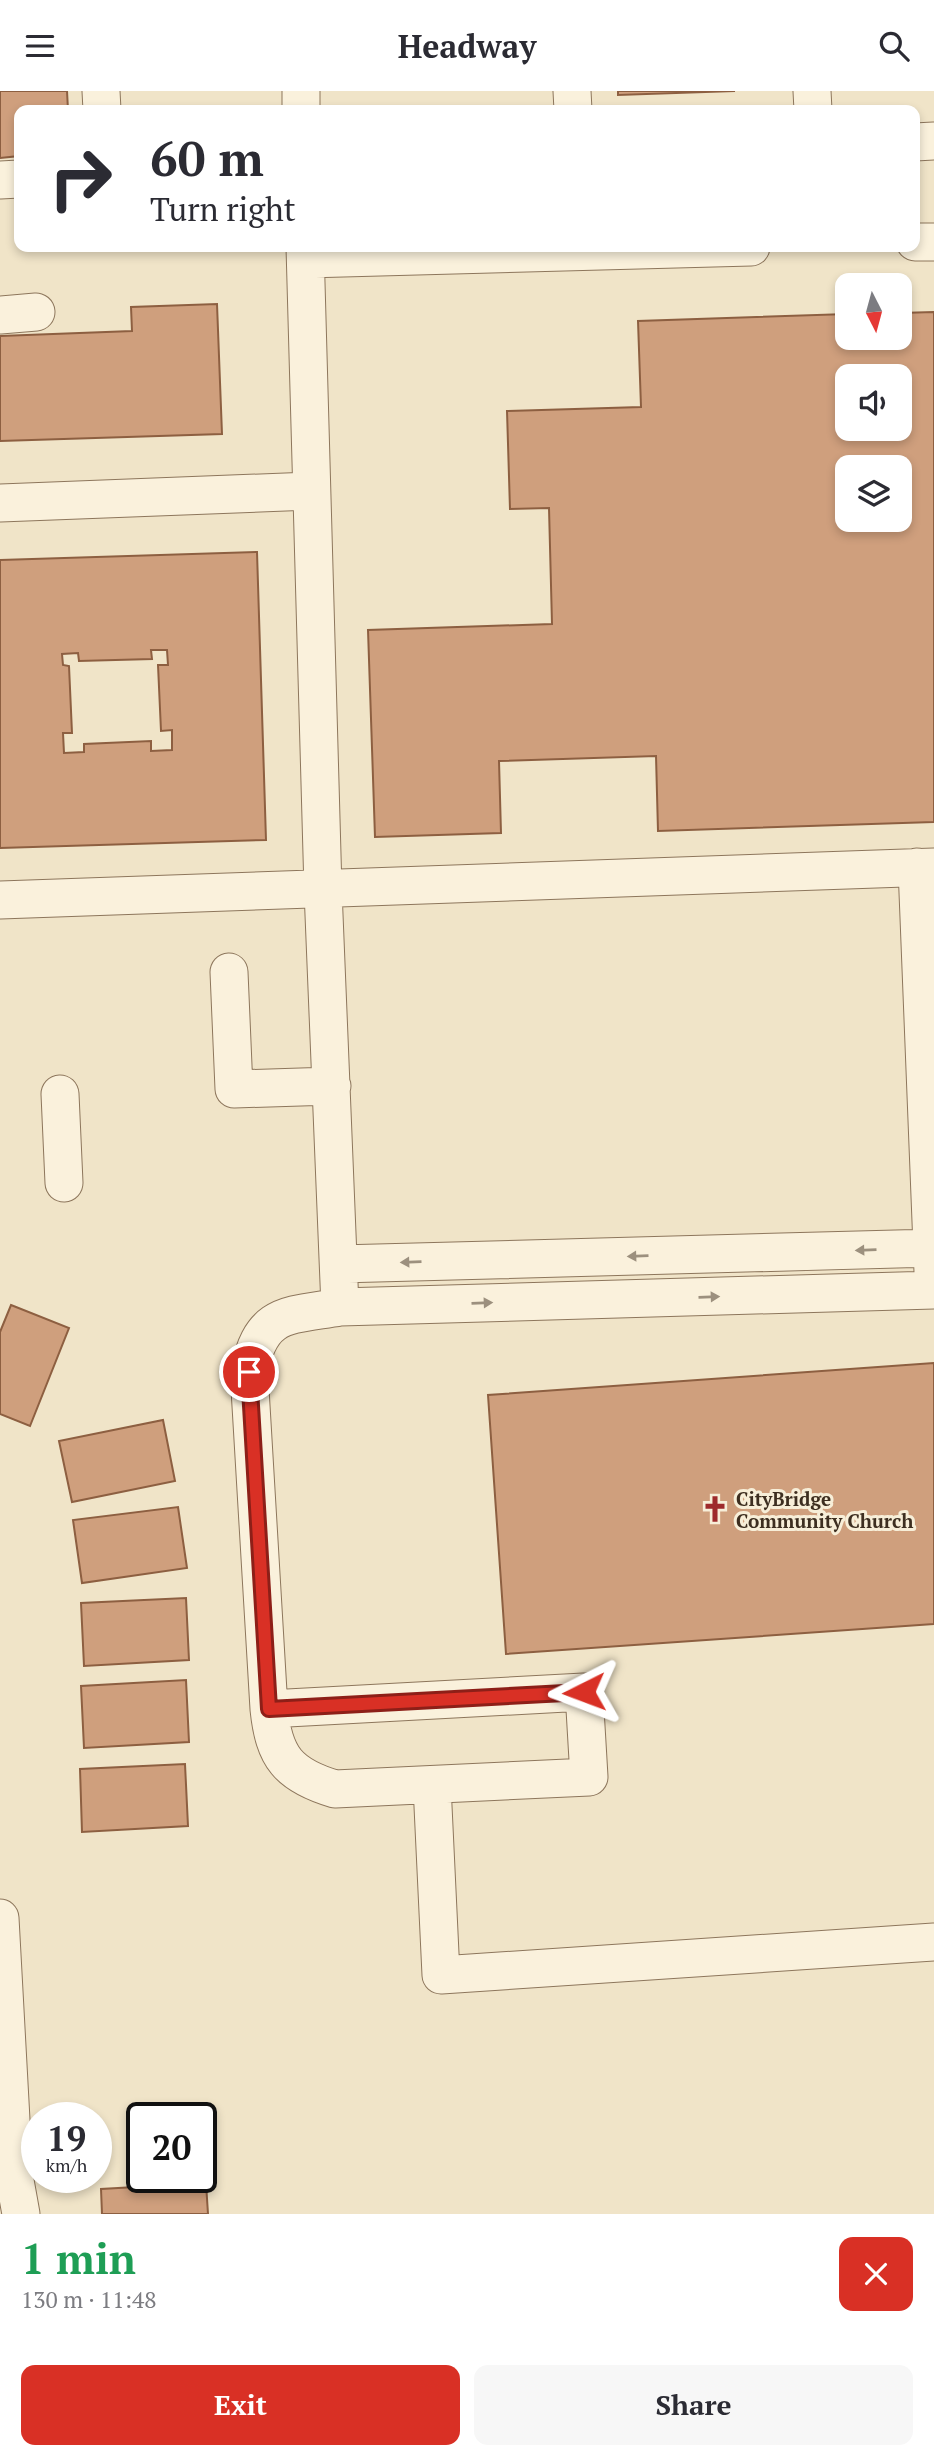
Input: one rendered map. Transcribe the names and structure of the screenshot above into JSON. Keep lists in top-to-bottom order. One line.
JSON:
{"places":{"church":["CityBridge Community Church"]},"north":"bottom","page":{"header":"Headway","turn":["60 m","Turn right"],"speed":"19 km/h","limit":"20","heading":["1 min","130 m · 11:48"],"buttons":["Exit","Share"]}}
